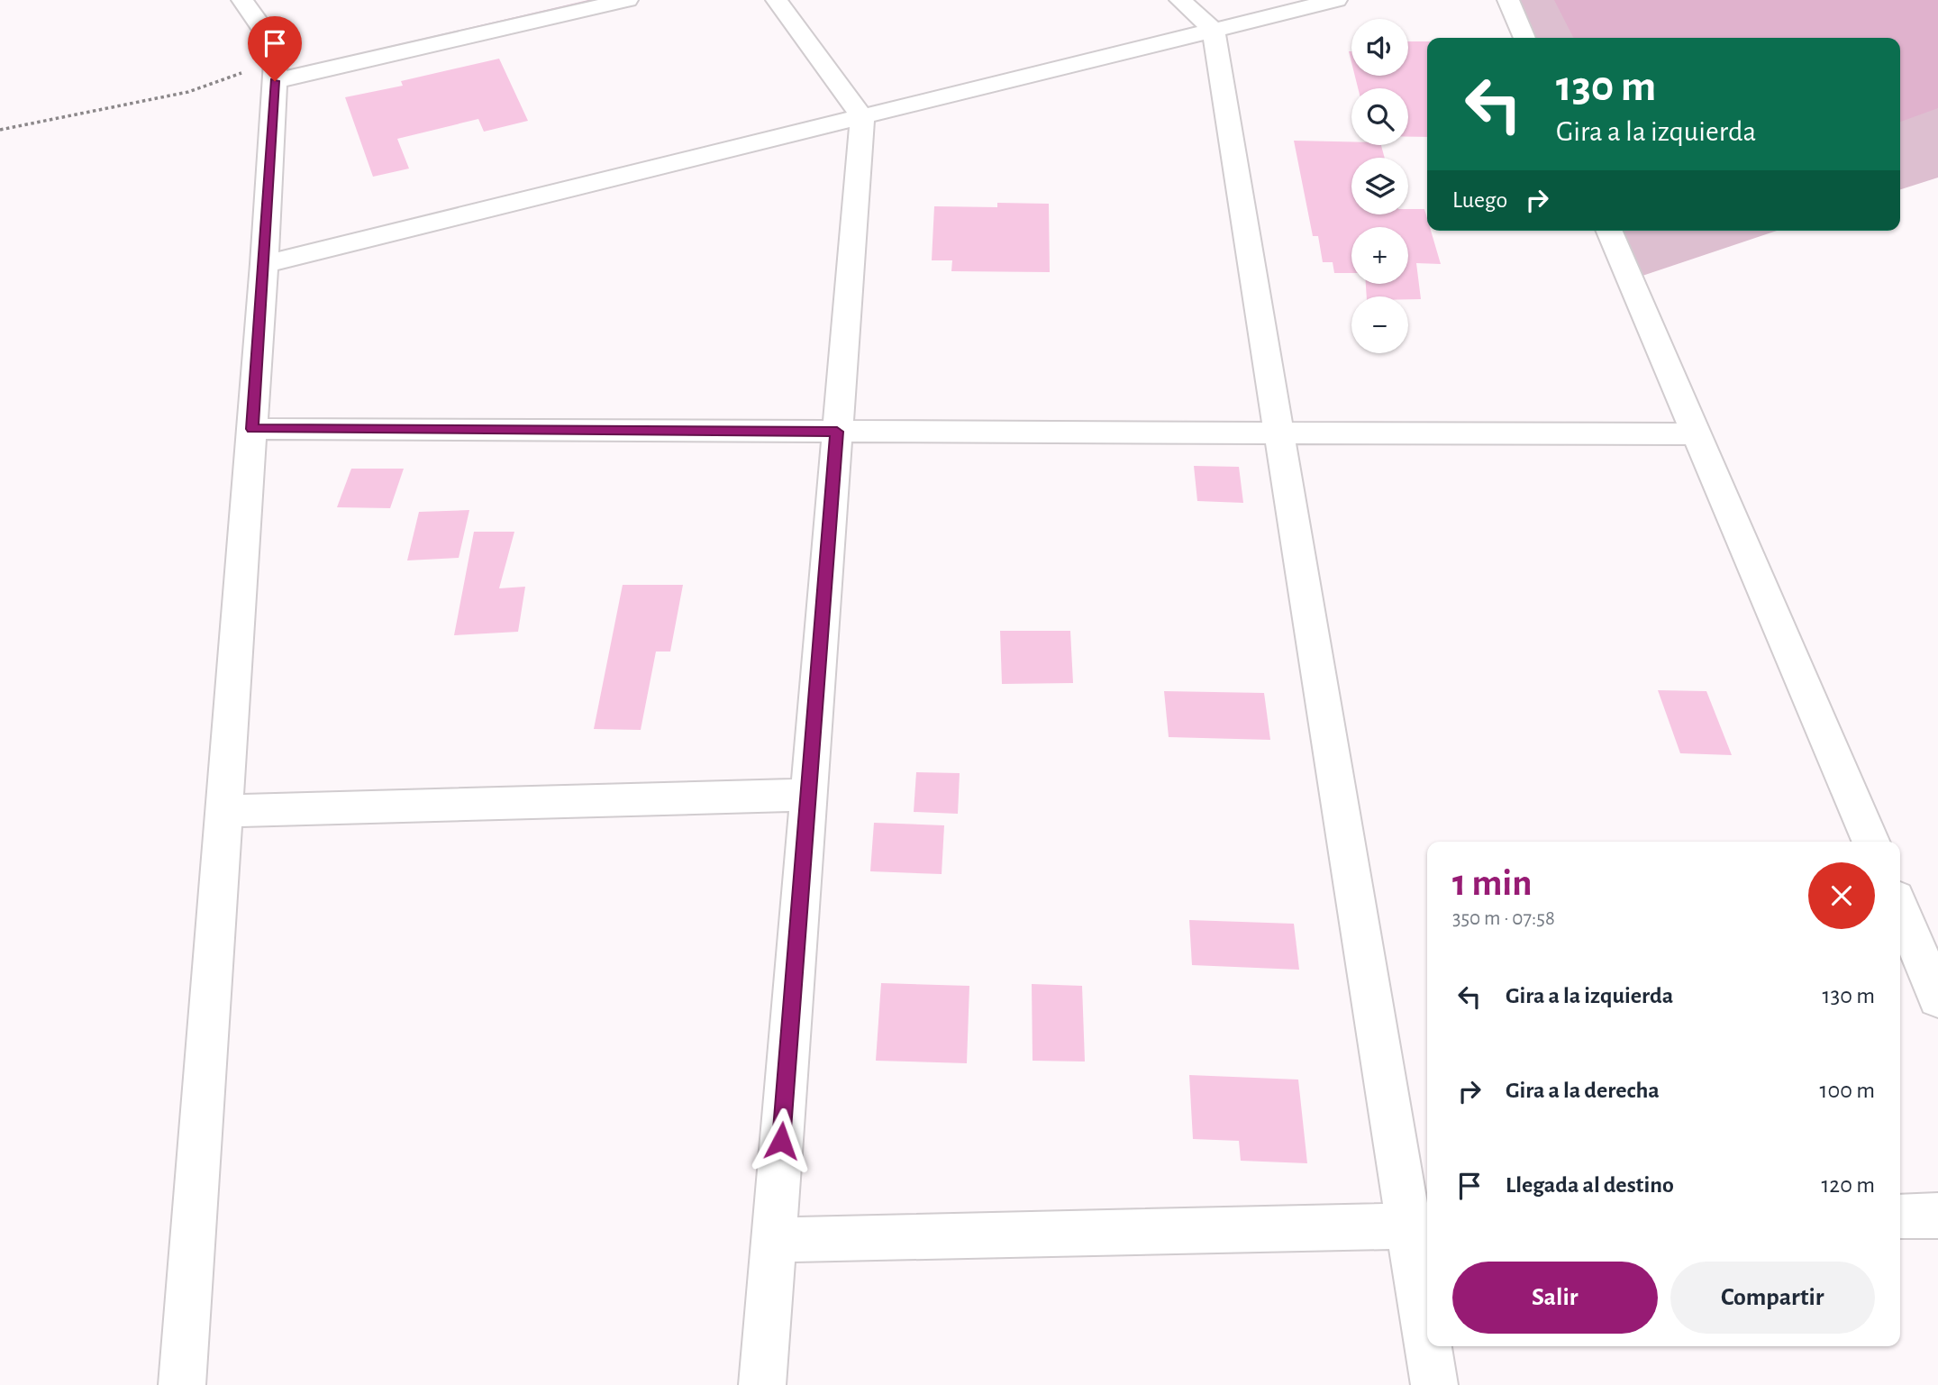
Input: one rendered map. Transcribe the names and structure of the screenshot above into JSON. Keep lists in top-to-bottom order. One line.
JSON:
{"page":{"map_buttons":["+","−"],"turn":["130 m","Gira a la izquierda"],"then":"Luego","heading":["1 min","350 m · 07:58"],"list":[{"name":"Gira a la izquierda","value":"130 m"},{"name":"Gira a la derecha","value":"100 m"},{"name":"Llegada al destino","value":"120 m"}],"buttons":["Salir","Compartir"]}}
